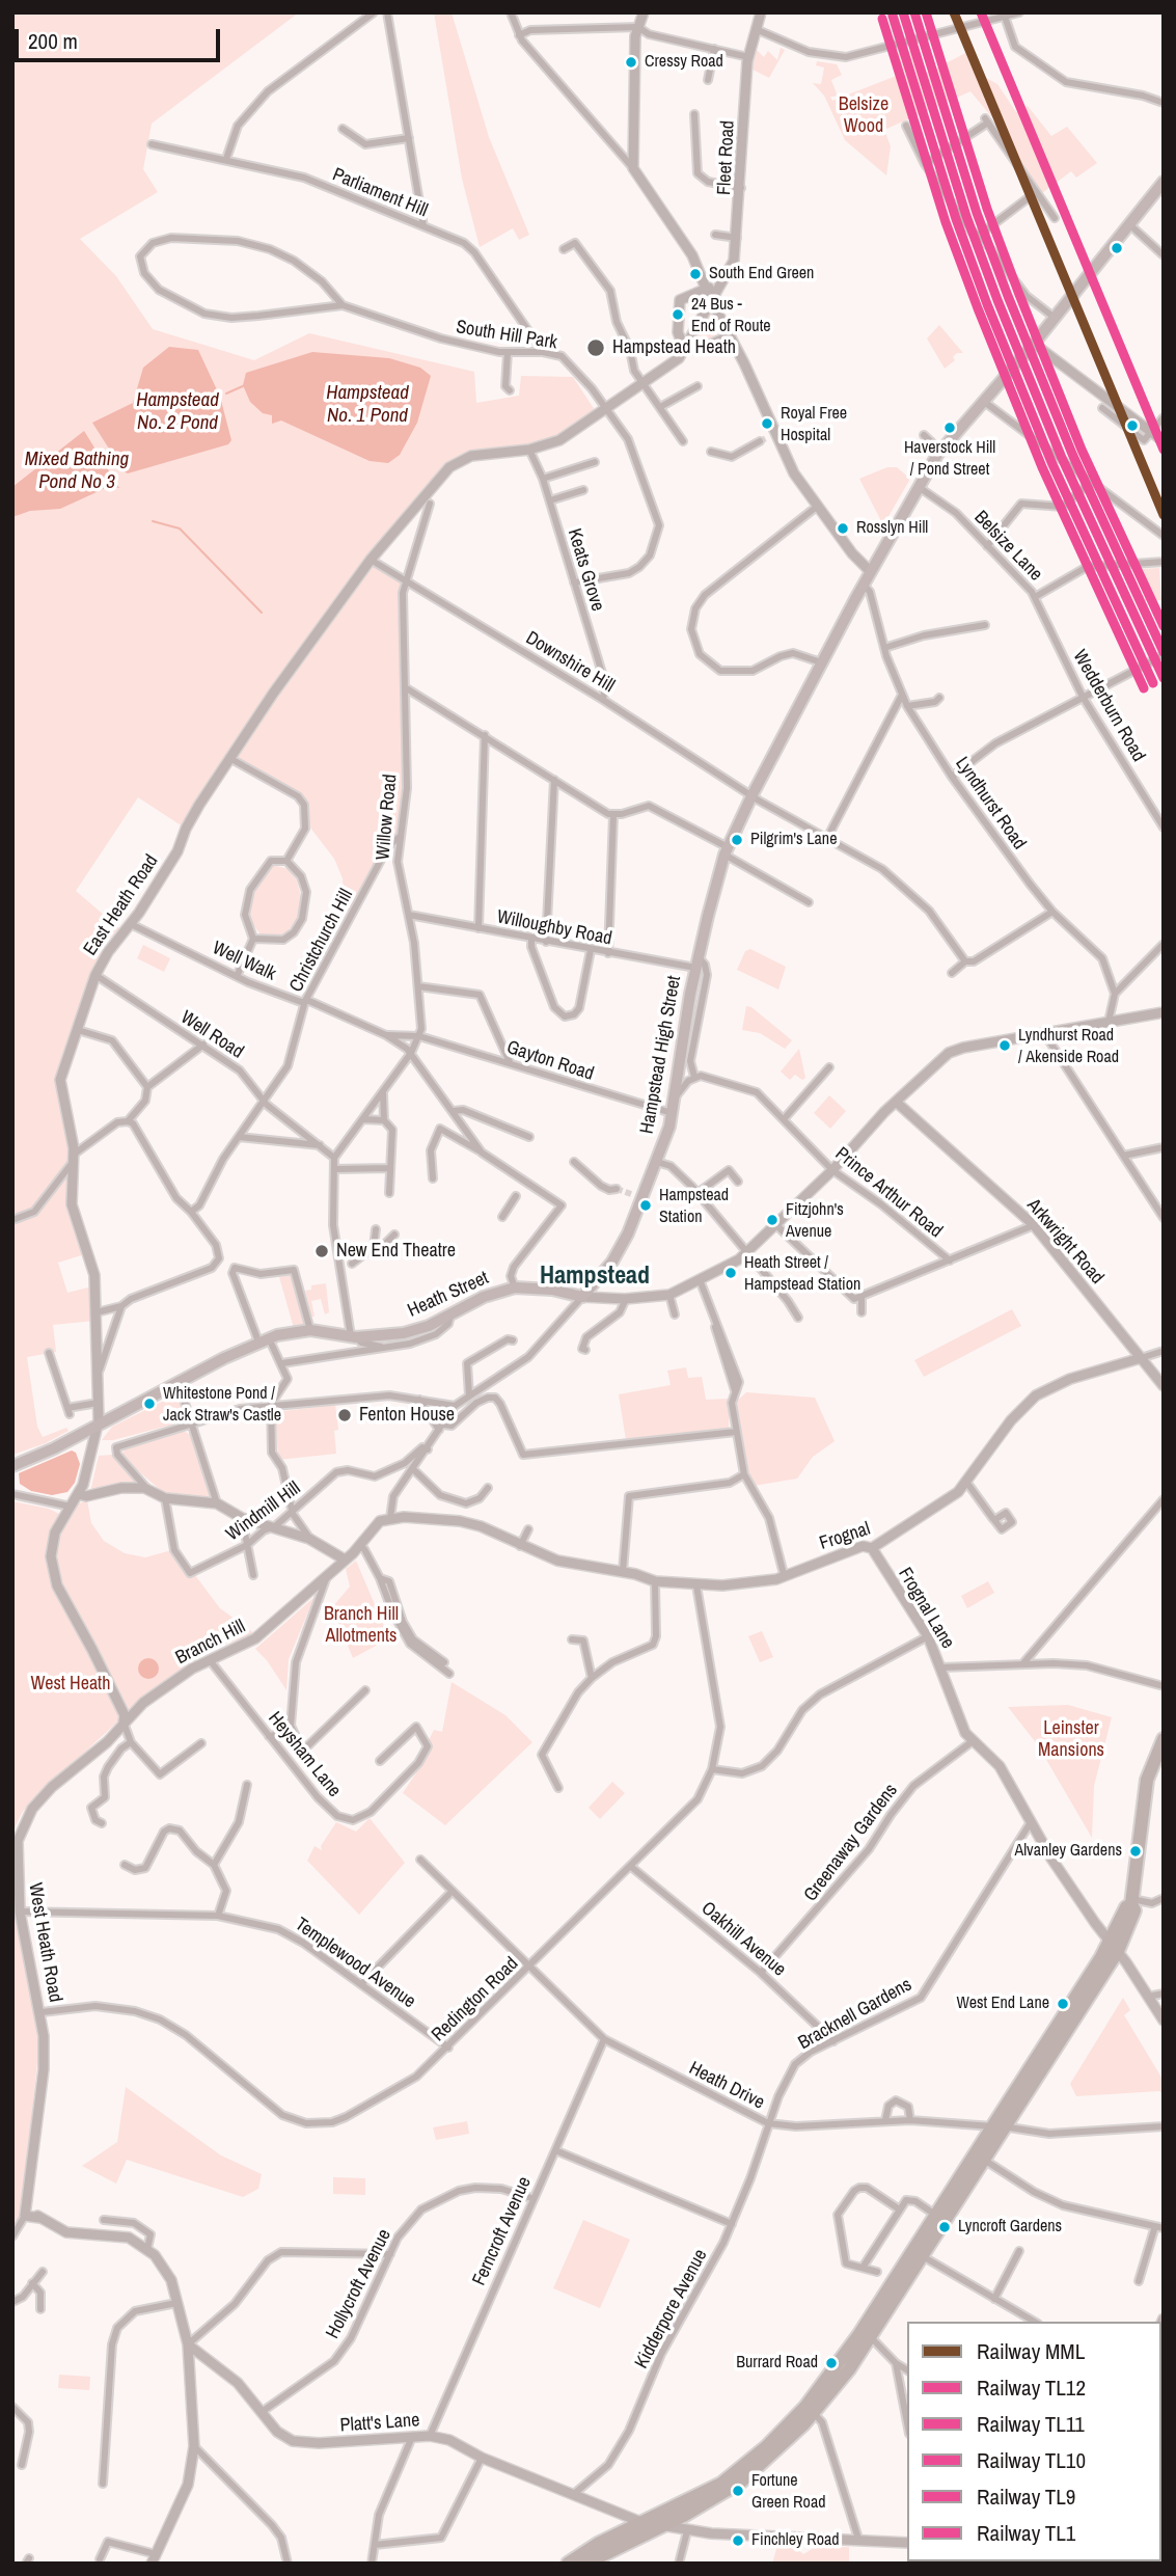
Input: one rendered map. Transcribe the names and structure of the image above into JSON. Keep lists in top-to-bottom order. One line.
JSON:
{"streets":{"main road":["Hampstead High Street","Heath Street"],"street":["Fleet Road","Parliament Hill","South Hill Park","Belsize Lane","Keats Grove","Downshire Hill","Wedderburn Road","Lyndhurst Road","Willow Road","East Heath Road","Willoughby Road","Christchurch Hill","Well Walk","Well Road","Gayton Road","Prince Arthur Road","Arkwright Road","Windmill Hill","Frognal","Frognal Lane","Branch Hill","Heysham Lane","Greenaway Gardens","Oakhill Avenue","West Heath Road","Templewood Avenue","Redington Road","Bracknell Gardens","Heath Drive","Ferncroft Avenue","Hollycroft Avenue","Kidderpore Avenue","Platt's Lane"]},"crossings":[["Parliament Hill","South Hill Park"],["South Hill Park","Keats Grove"],["South Hill Park","East Heath Road"],["Belsize Lane","Wedderburn Road"],["Keats Grove","Downshire Hill"],["Keats Grove","East Heath Road"],["Downshire Hill","Willow Road"],["Downshire Hill","East Heath Road"],["Willow Road","Willoughby Road"],["Willow Road","Christchurch Hill"],["Willow Road","Well Walk"],["Willow Road","Well Road"],["Willow Road","Gayton Road"],["East Heath Road","Well Walk"],["East Heath Road","Well Road"],["East Heath Road","Heath Street"],["Willoughby Road","Hampstead High Street"],["Christchurch Hill","Well Walk"],["Christchurch Hill","Well Road"],["Well Walk","Gayton Road"],["Hampstead High Street","Gayton Road"],["Hampstead High Street","Heath Street"],["Arkwright Road","Frognal"],["Frognal","Frognal Lane"],["Frognal","Branch Hill"],["Frognal","Redington Road"],["Frognal Lane","Greenaway Gardens"],["Frognal Lane","Bracknell Gardens"],["Branch Hill","Heysham Lane"],["Branch Hill","West Heath Road"],["Greenaway Gardens","Oakhill Avenue"],["Oakhill Avenue","Redington Road"],["Oakhill Avenue","Bracknell Gardens"],["West Heath Road","Templewood Avenue"],["West Heath Road","Redington Road"],["Templewood Avenue","Redington Road"],["Redington Road","Heath Drive"],["Bracknell Gardens","Heath Drive"],["Bracknell Gardens","Kidderpore Avenue"],["Heath Drive","Ferncroft Avenue"],["Heath Drive","Kidderpore Avenue"],["Ferncroft Avenue","Hollycroft Avenue"],["Ferncroft Avenue","Platt's Lane"],["Hollycroft Avenue","Platt's Lane"],["Kidderpore Avenue","Platt's Lane"]],"districts":["Hampstead"],"water":["Hampstead No. 1 Pond","Hampstead No. 2 Pond","Mixed Bathing Pond No 3"],"parks":["Belsize Wood","Branch Hill Allotments","West Heath","Leinster Mansions"],"places":["Cressy Road","South End Green","24 Bus - End of Route","Hampstead Heath","Royal Free Hospital","Haverstock Hill / Pond Street","Rosslyn Hill","Pilgrim's Lane","Lyndhurst Road / Akenside Road","Hampstead Station","Fitzjohn's Avenue","New End Theatre","Heath Street / Hampstead Station","Whitestone Pond / Jack Straw's Castle","Fenton House","Alvanley Gardens","West End Lane","Lyncroft Gardens","Burrard Road","Fortune Green Road","Finchley Road"],"lines":["rail line MML","rail line TL12","rail line TL10","rail line TL1","rail line TL11","rail line TL9"],"legend":["Railway MML","Railway TL12","Railway TL11","Railway TL10","Railway TL9","Railway TL1"],"scale_bar":"200 m"}
